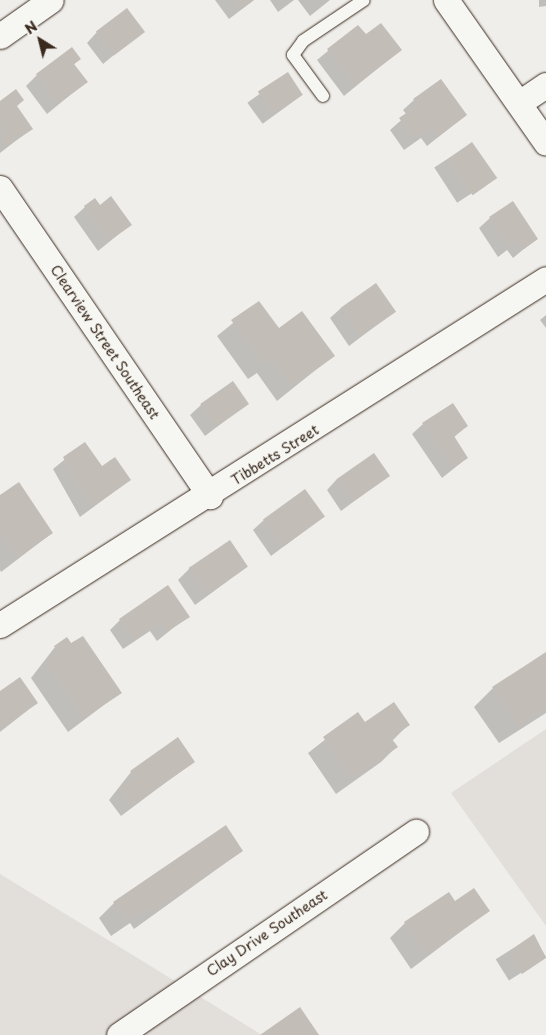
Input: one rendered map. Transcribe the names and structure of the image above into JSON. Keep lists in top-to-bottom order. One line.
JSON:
{"streets":{"street":["Clearview Street Southeast","Tibbetts Street","Clay Drive Southeast"]},"crossings":[["Clearview Street Southeast","Tibbetts Street"]],"north":"top left"}
